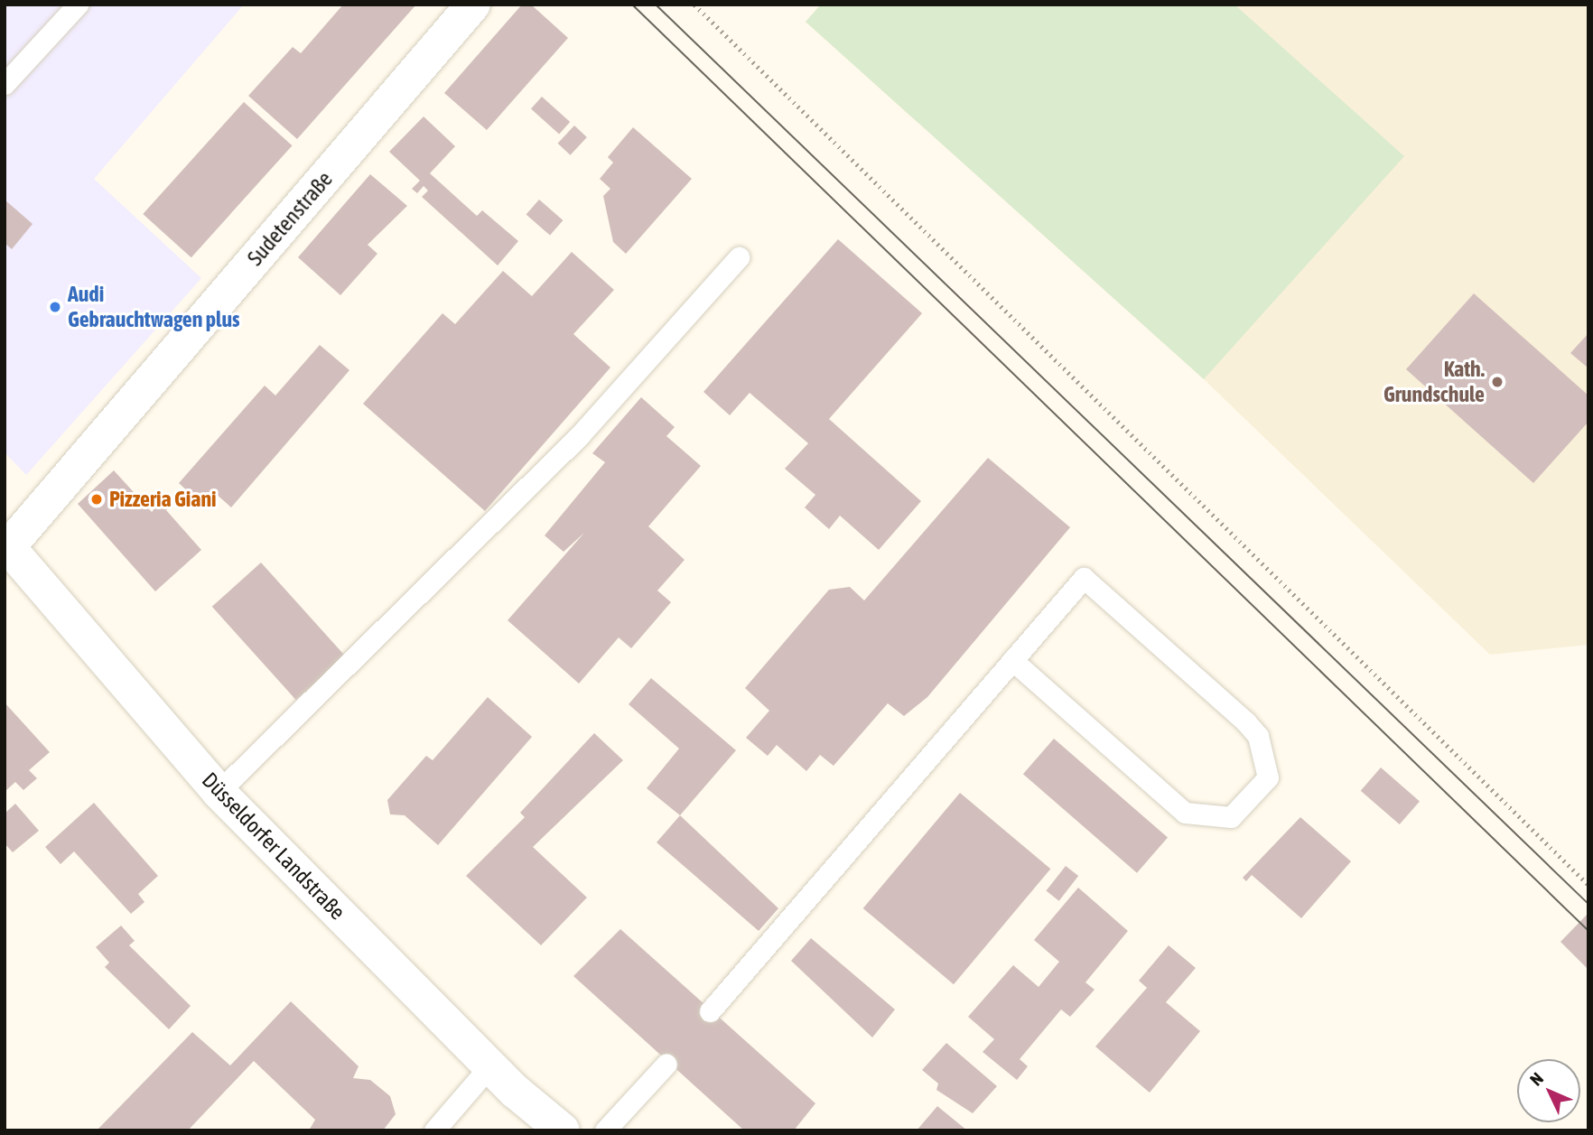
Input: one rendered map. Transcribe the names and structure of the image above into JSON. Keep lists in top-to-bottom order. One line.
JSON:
{"streets":{"main road":["Sudetenstraße","Düsseldorfer Landstraße"]},"crossings":[["Sudetenstraße","Düsseldorfer Landstraße"]],"places":["Audi Gebrauchtwagen plus","Kath. Grundschule","Pizzeria Giani"],"north":"top left"}
